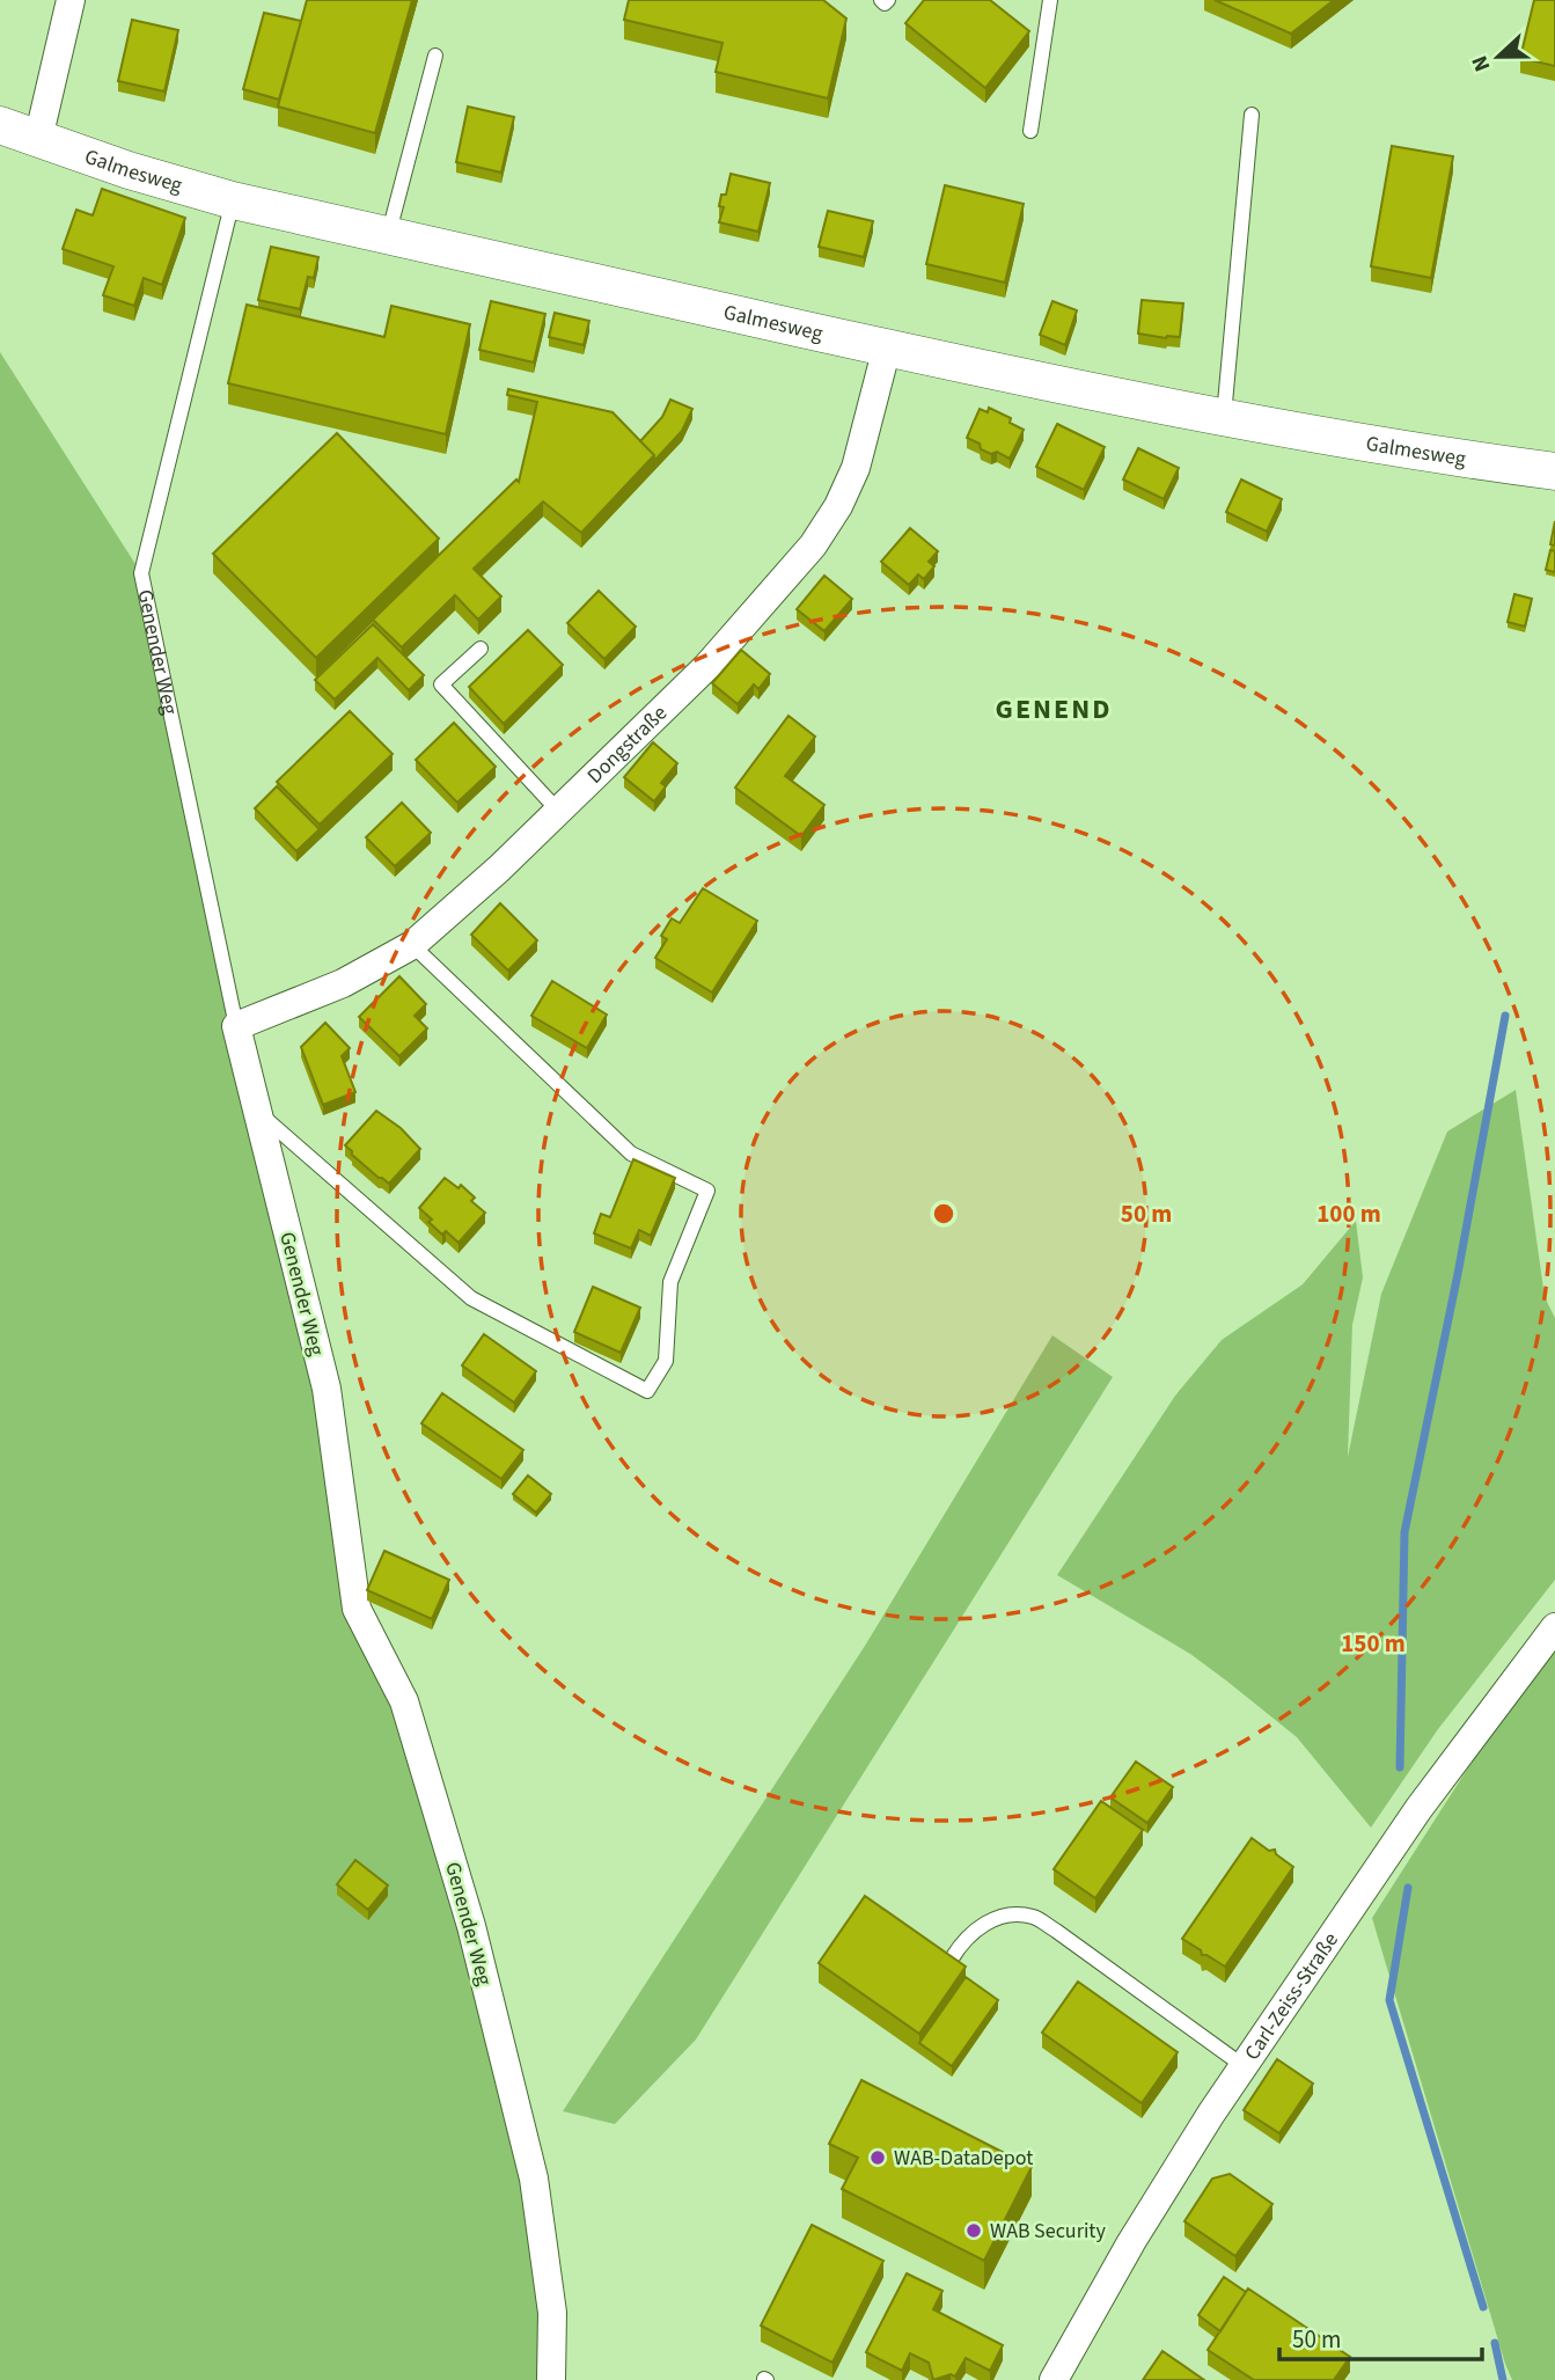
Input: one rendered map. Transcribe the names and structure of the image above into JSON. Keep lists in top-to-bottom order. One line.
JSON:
{"streets":{"street":["Galmesweg","Genender Weg","Dongstraße","Carl-Zeiss-Straße"]},"crossings":[["Galmesweg","Genender Weg"],["Galmesweg","Dongstraße"],["Genender Weg","Dongstraße"]],"districts":["GENEND"],"places":["WAB-DataDepot","WAB Security"],"scale_bar":"50 m","north":"left","rings":["50 m","100 m","150 m"]}
